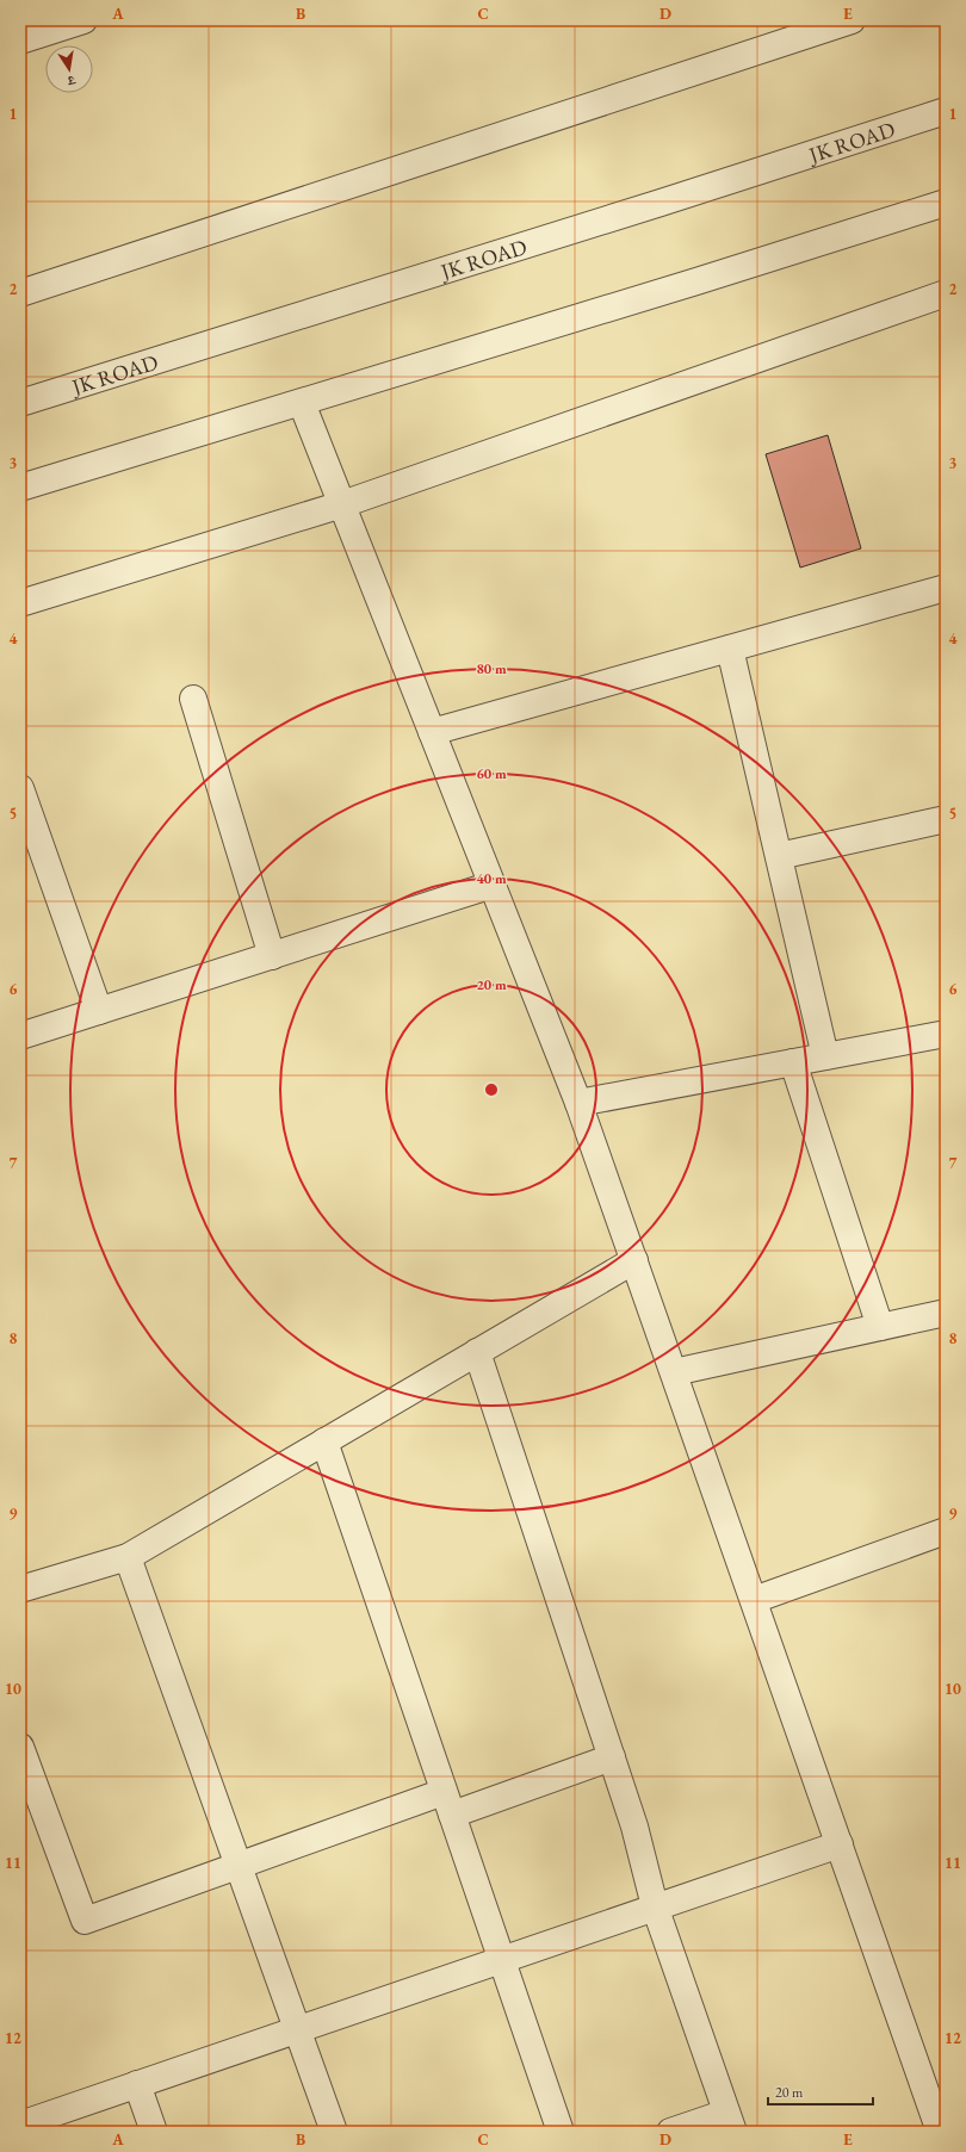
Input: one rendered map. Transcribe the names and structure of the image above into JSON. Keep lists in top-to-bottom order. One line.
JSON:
{"streets":{"street":["JK ROAD"]},"scale_bar":"20 m","north":"bottom","grid":{"columns":["A","B","C","D","E"],"rows":["1","2","3","4","5","6","7","8","9","10","11","12"]},"rings":["80 m","60 m","40 m","20 m"]}
